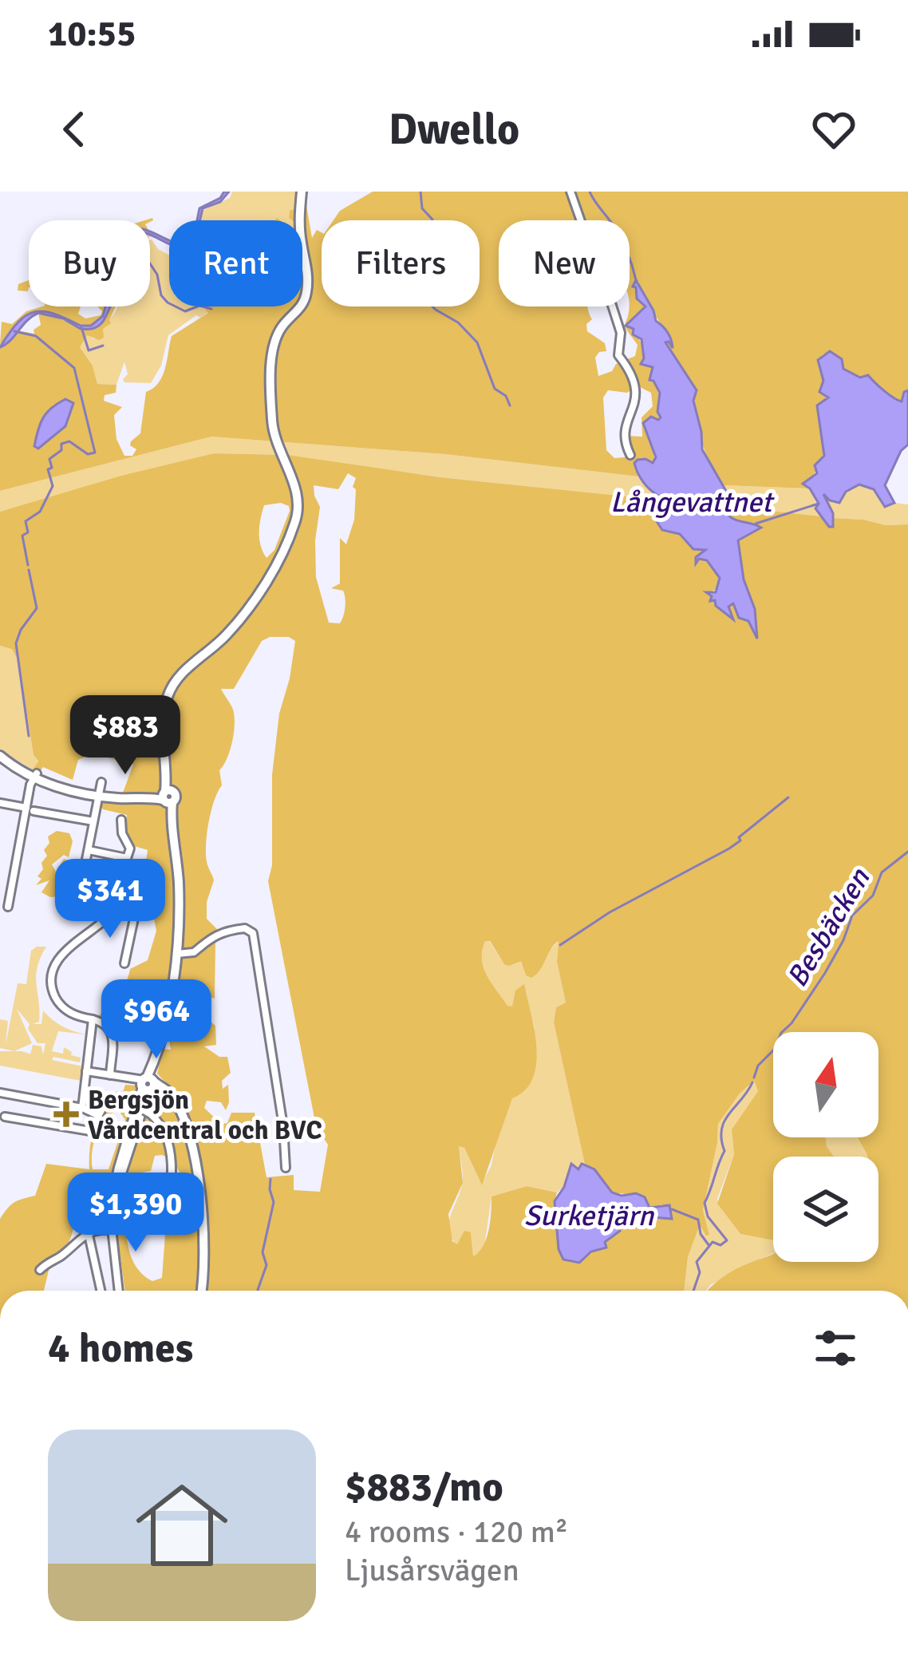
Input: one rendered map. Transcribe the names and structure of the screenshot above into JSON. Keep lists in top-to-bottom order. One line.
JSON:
{"water":["Långevattnet","Besbäcken","Surketjärn"],"places":{"health":["Bergsjön Vårdcentral och BVC"]},"north":"top","page":{"status":"10:55","header":"Dwello","chip":["Buy","Rent","Filters","New"],"price":["$883","$341","$964","$1,390"],"heading":"4 homes","list":[{"name":"$883/mo","note":"4 rooms · 120 m² · Ljusårsvägen"}]}}
